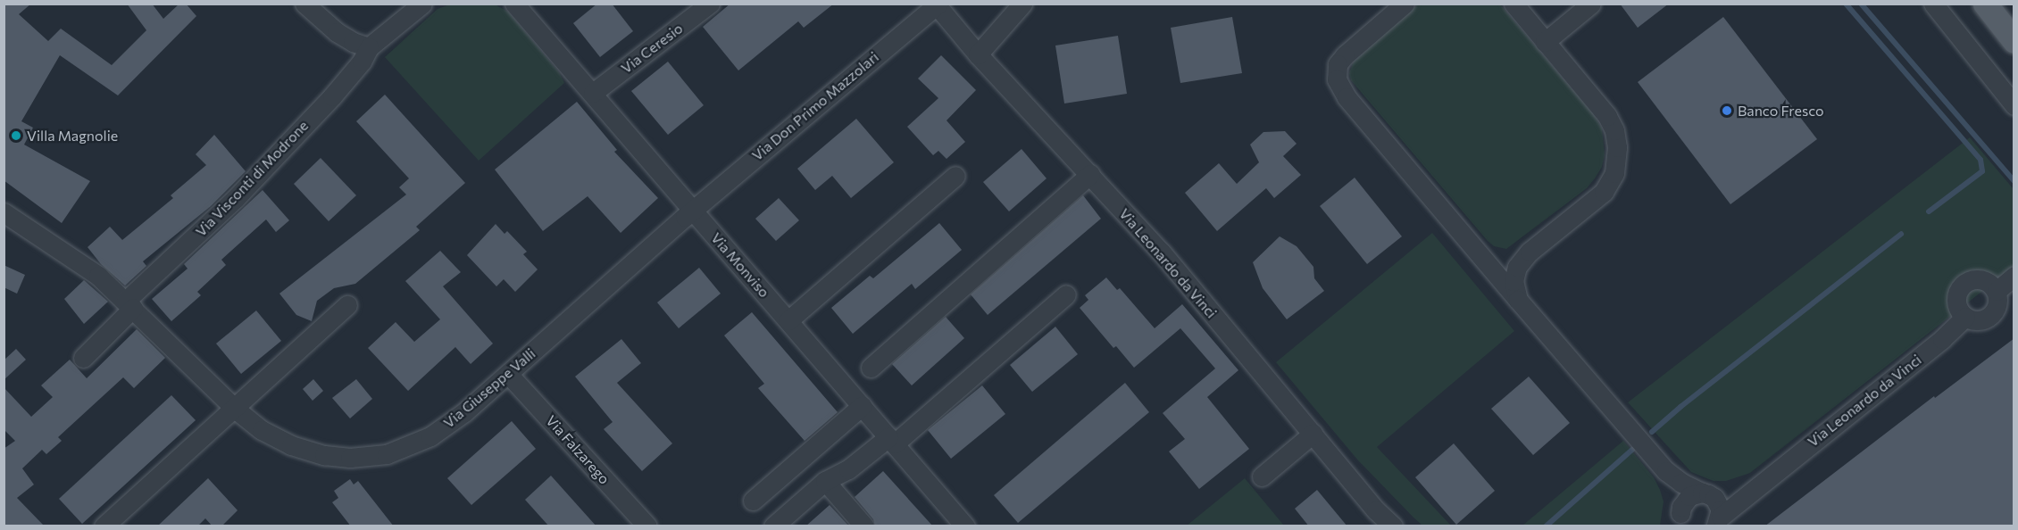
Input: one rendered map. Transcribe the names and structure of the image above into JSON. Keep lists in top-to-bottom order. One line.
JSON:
{"streets":{"street":["Via Ceresio","Via Don Primo Mazzolari","Via Visconti di Modrone","Via Leonardo da Vinci","Via Monviso","Via Giuseppe Valli","Via Falzarego"]},"crossings":[["Via Ceresio","Via Monviso"],["Via Don Primo Mazzolari","Via Leonardo da Vinci"],["Via Don Primo Mazzolari","Via Monviso"],["Via Don Primo Mazzolari","Via Giuseppe Valli"],["Via Visconti di Modrone","Via Giuseppe Valli"],["Via Monviso","Via Giuseppe Valli"],["Via Giuseppe Valli","Via Falzarego"]],"places":["Banco Fresco","Villa Magnolie"]}
